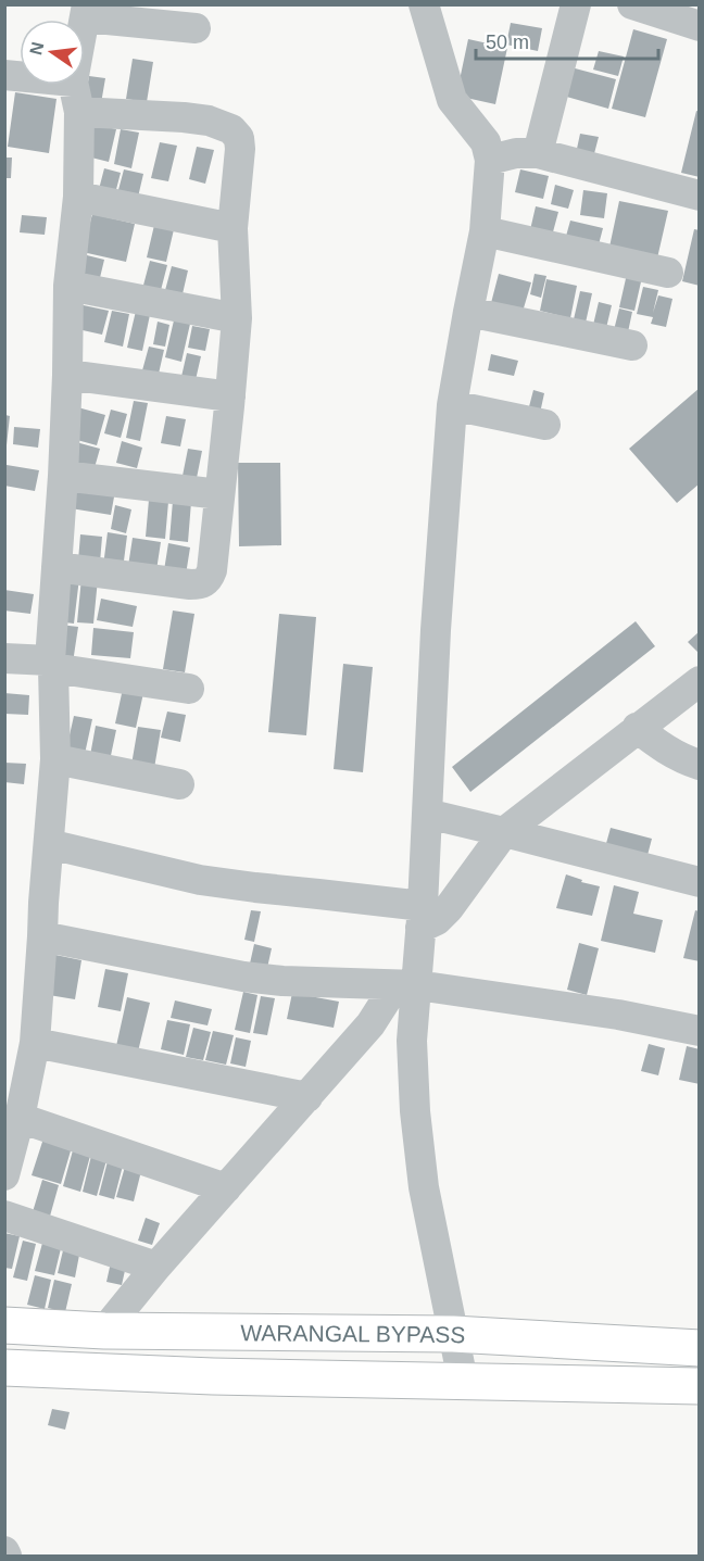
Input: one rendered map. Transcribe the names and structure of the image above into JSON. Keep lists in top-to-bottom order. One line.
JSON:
{"streets":{"main road":["WARANGAL BYPASS"]},"scale_bar":"50 m","north":"left"}
